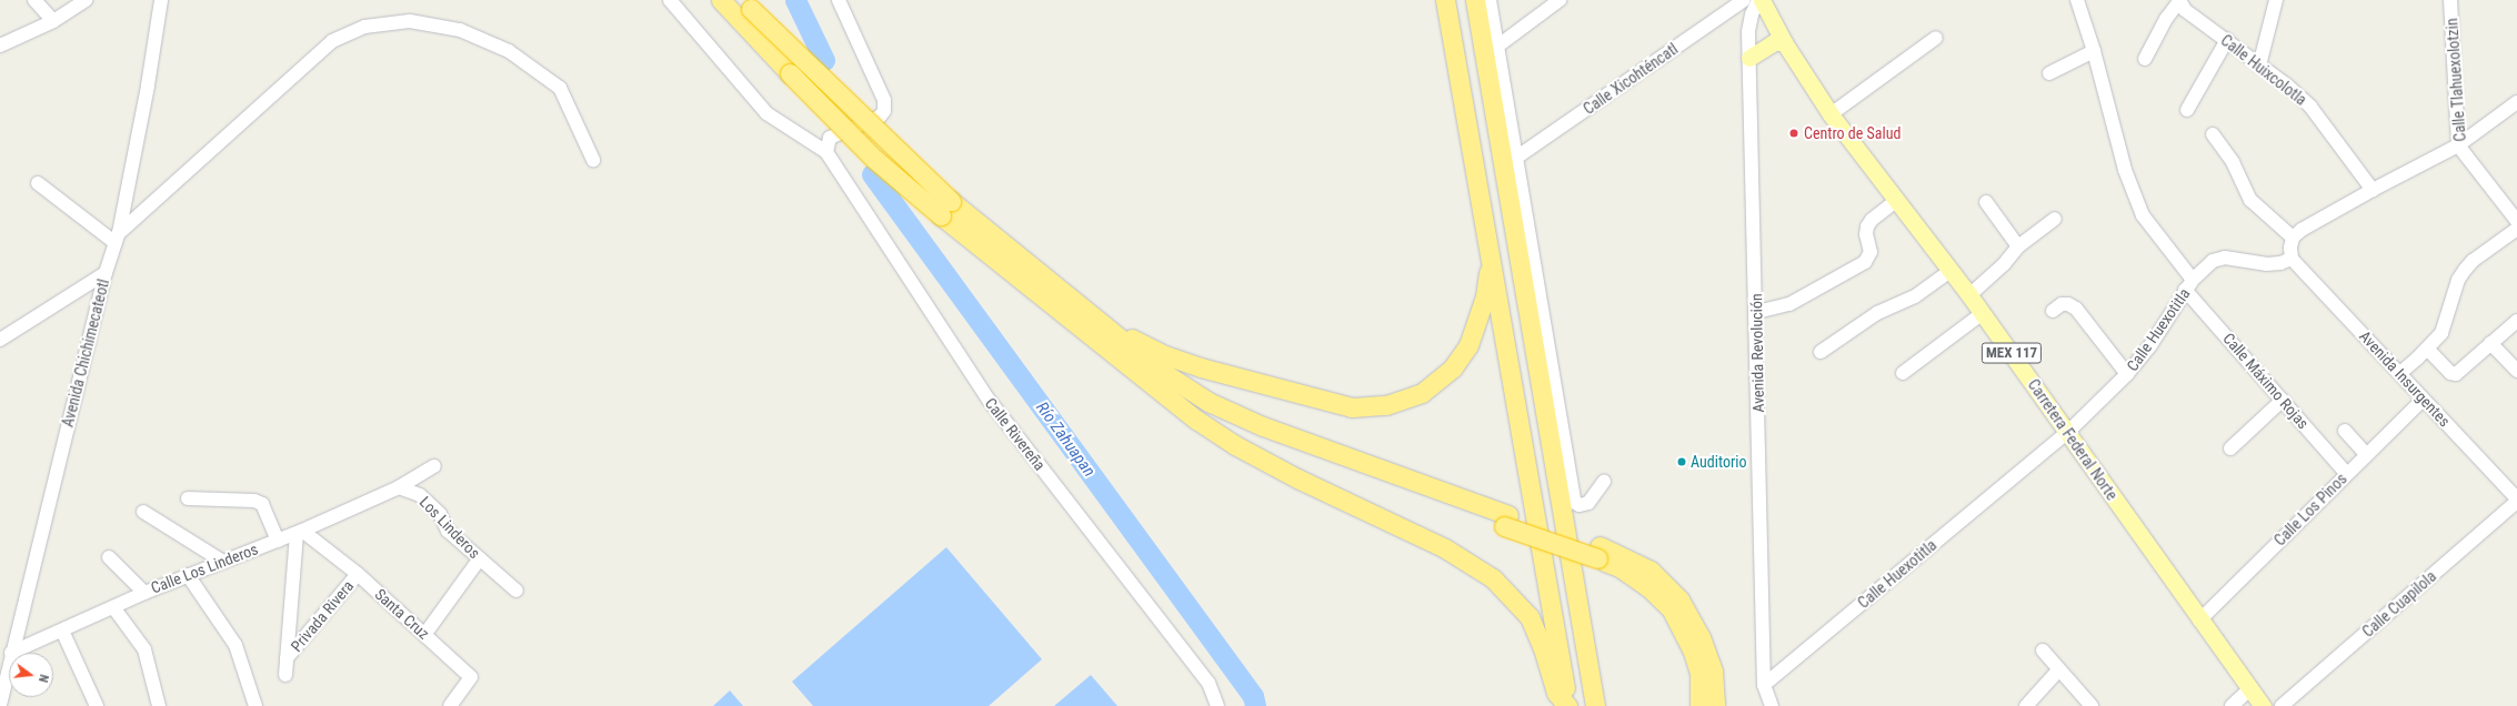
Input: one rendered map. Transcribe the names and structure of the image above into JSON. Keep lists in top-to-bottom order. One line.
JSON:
{"streets":{"main road":["MEX 117","Carretera Federal Norte"],"street":["Calle Huixcolotla","Calle Xicohténcatl","Calle Tlahuexolotzin","Calle Huexotitla","Avenida Chichimecateotl","Avenida Revolución","Avenida Insurgentes","Calle Máximo Rojas","Calle Rivereña","Calle Los Pinos","Los Linderos","Calle Los Linderos","Calle Cuapilola","Santa Cruz","Privada Rivera"]},"crossings":[["Calle Huexotitla","Avenida Revolución"],["Calle Huexotitla","Avenida Insurgentes"],["Calle Huexotitla","Calle Máximo Rojas"],["Calle Huexotitla","Carretera Federal Norte"],["Avenida Chichimecateotl","Calle Los Linderos"],["Avenida Insurgentes","Calle Los Pinos"],["Avenida Insurgentes","Calle Cuapilola"],["Calle Máximo Rojas","Calle Los Pinos"],["Carretera Federal Norte","Calle Los Pinos"],["Los Linderos","Calle Los Linderos"],["Calle Los Linderos","Santa Cruz"],["Santa Cruz","Privada Rivera"]],"water":["Río Zahuapan"],"places":["Centro de Salud","Auditorio"],"north":"right"}
